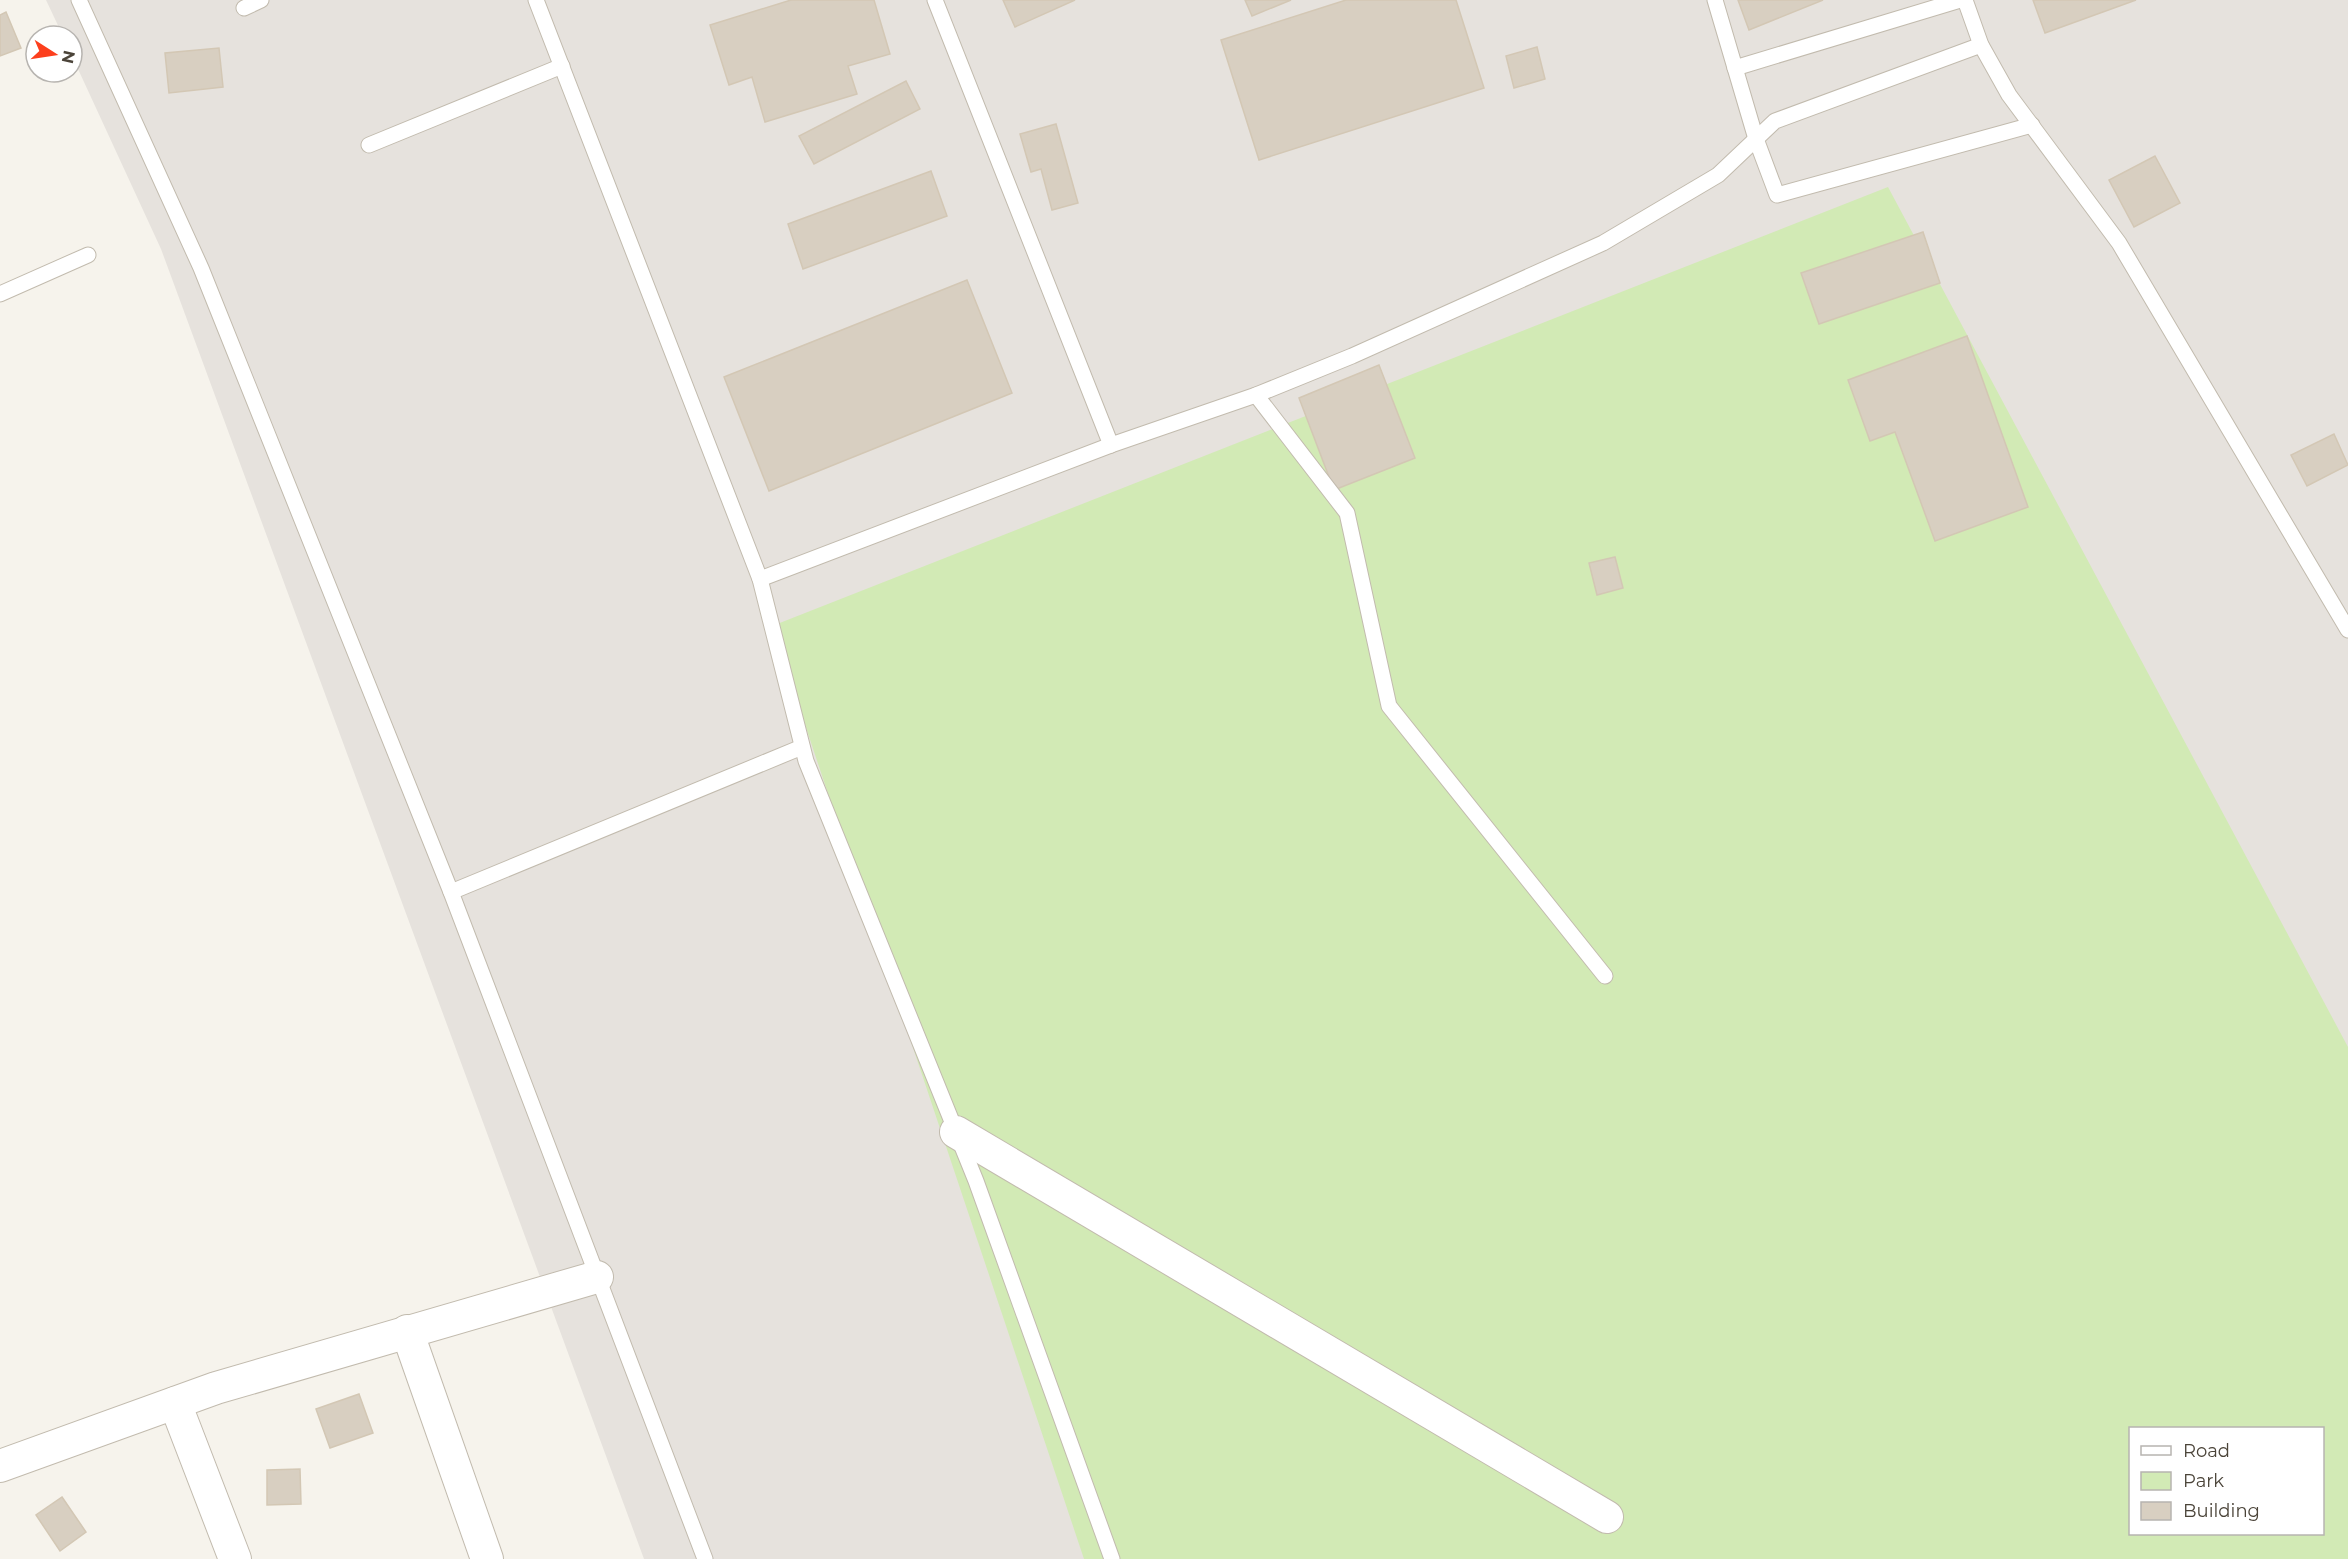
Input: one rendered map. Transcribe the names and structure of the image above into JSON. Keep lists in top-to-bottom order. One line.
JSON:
{"legend":["Road","Park","Building"],"north":"right"}
